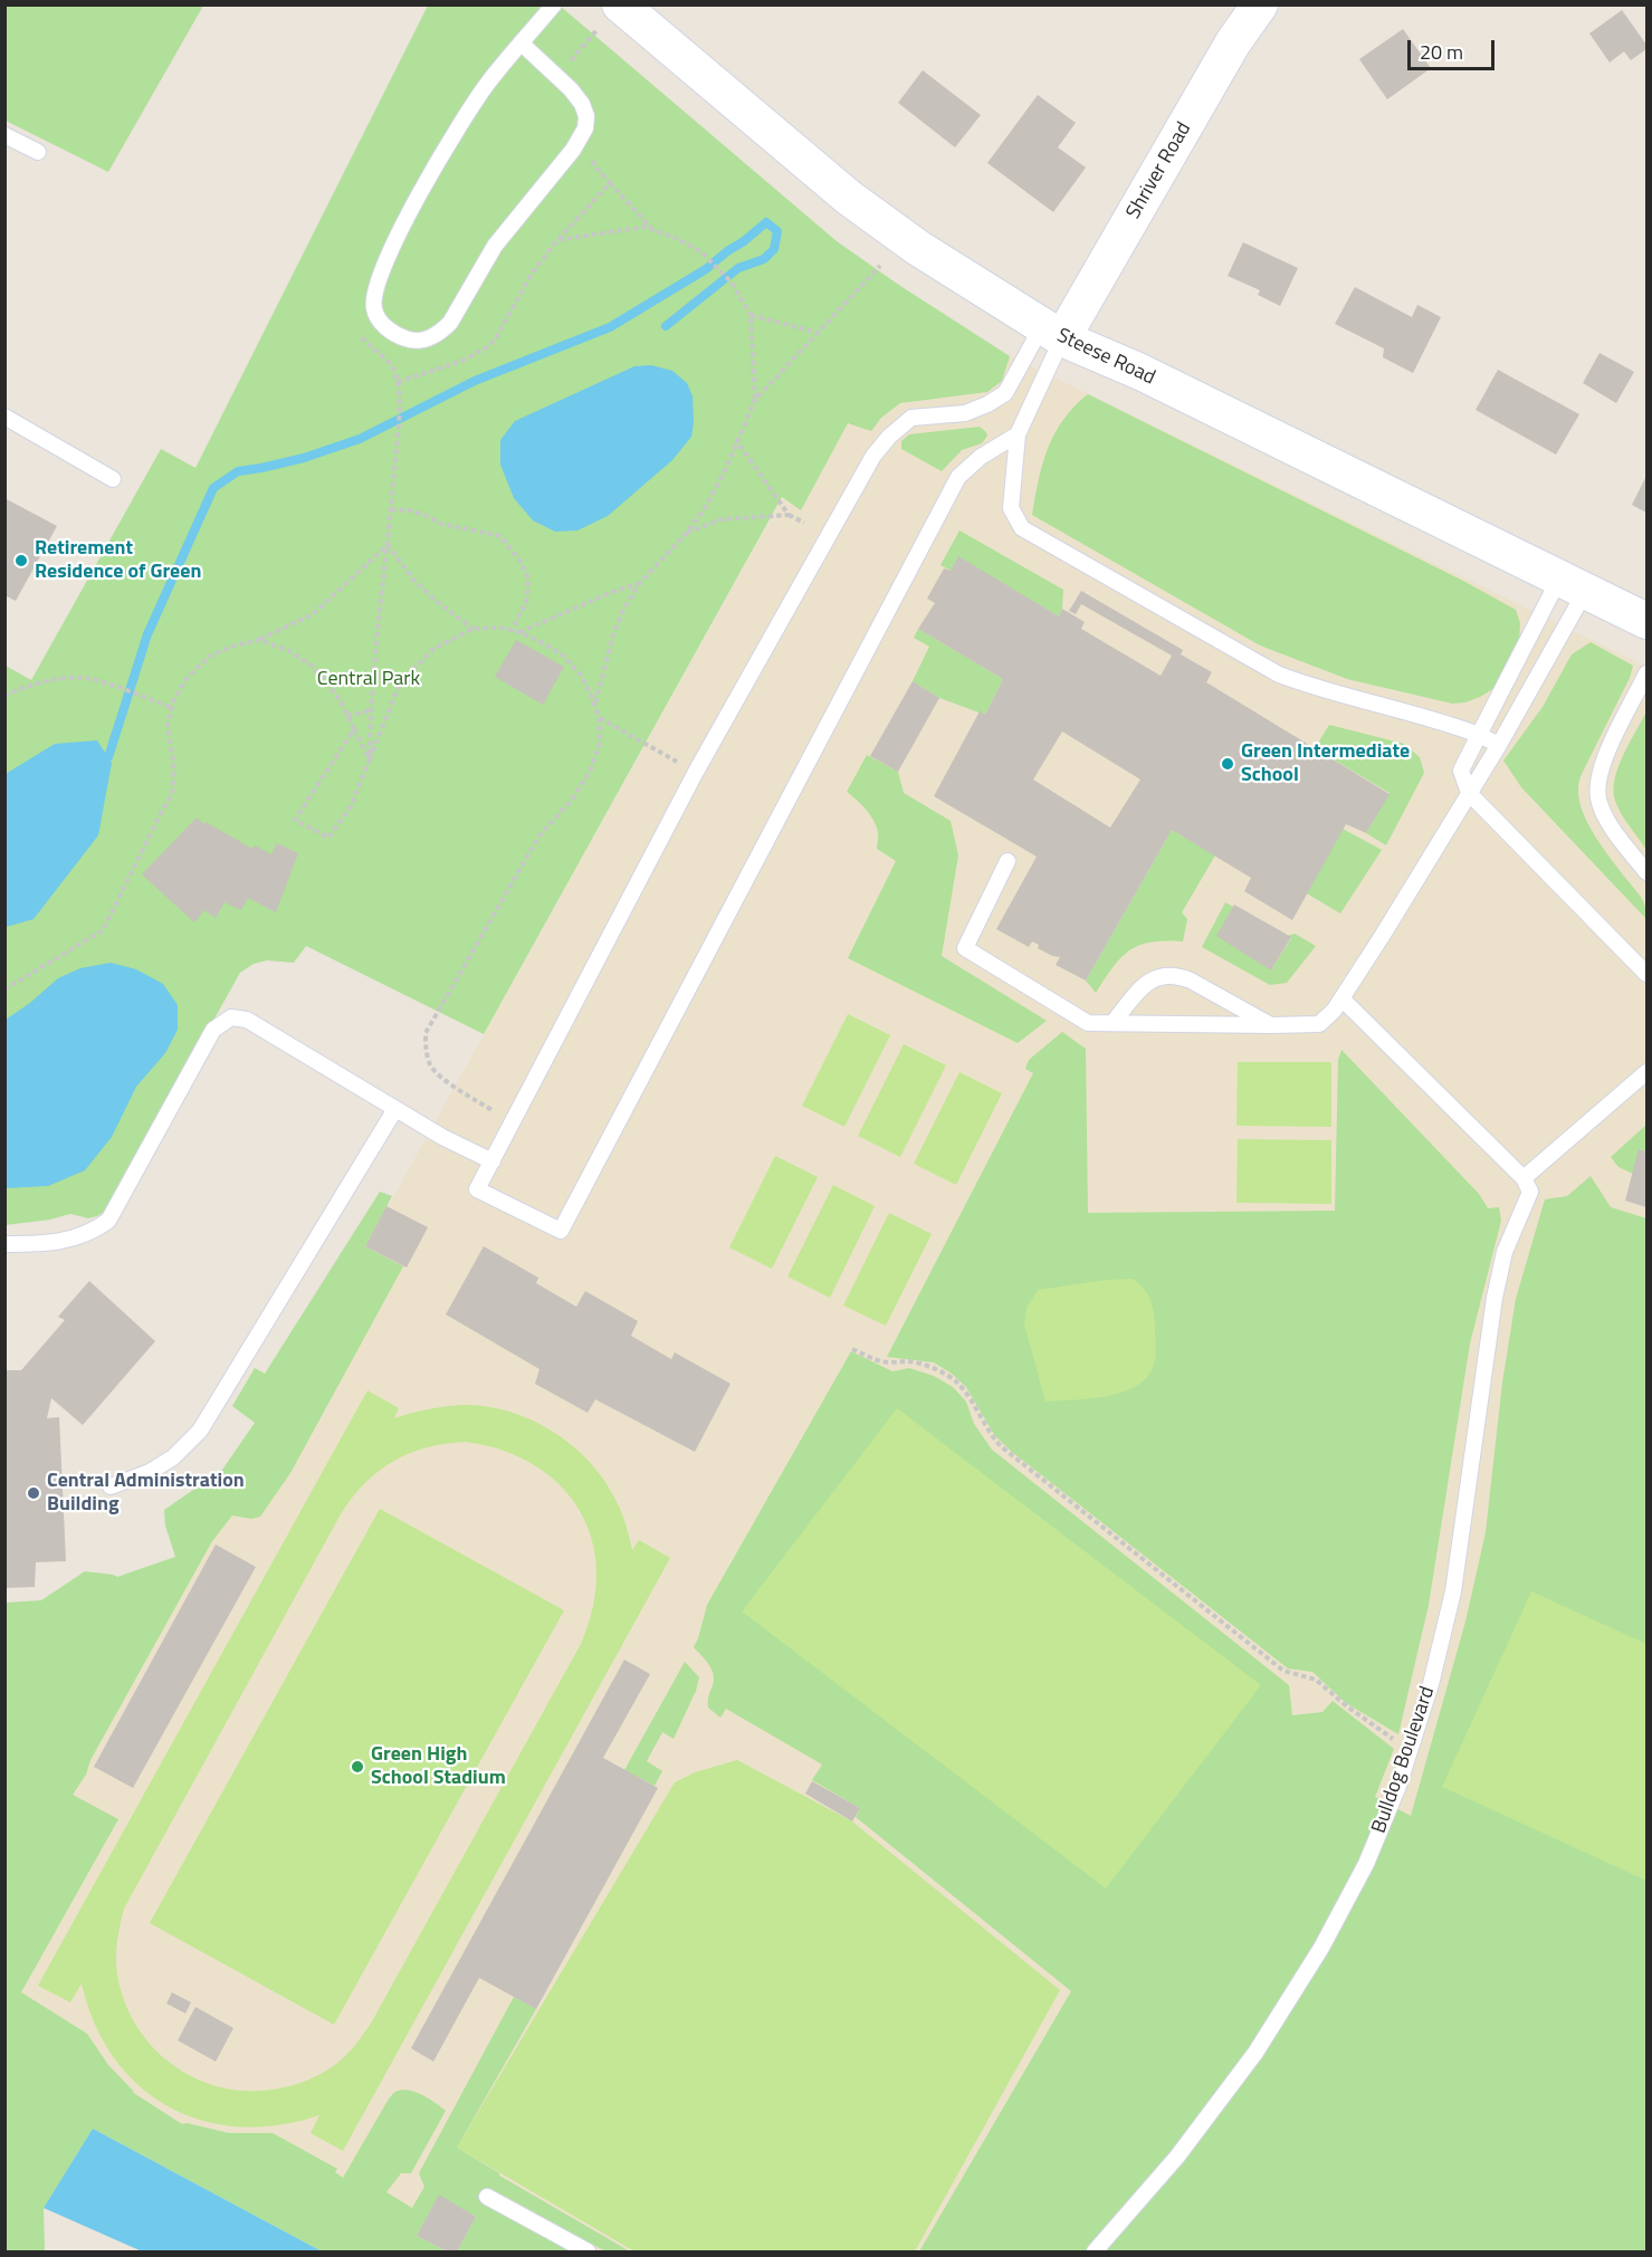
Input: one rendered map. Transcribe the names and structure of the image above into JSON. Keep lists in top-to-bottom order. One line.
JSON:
{"streets":{"street":["Shriver Road","Steese Road"],"lane":["Bulldog Boulevard"]},"crossings":[["Shriver Road","Steese Road"]],"parks":["Central Park"],"places":["Retirement Residence of Green","Green Intermediate School","Central Administration Building","Green High School Stadium"],"scale_bar":"20 m"}
